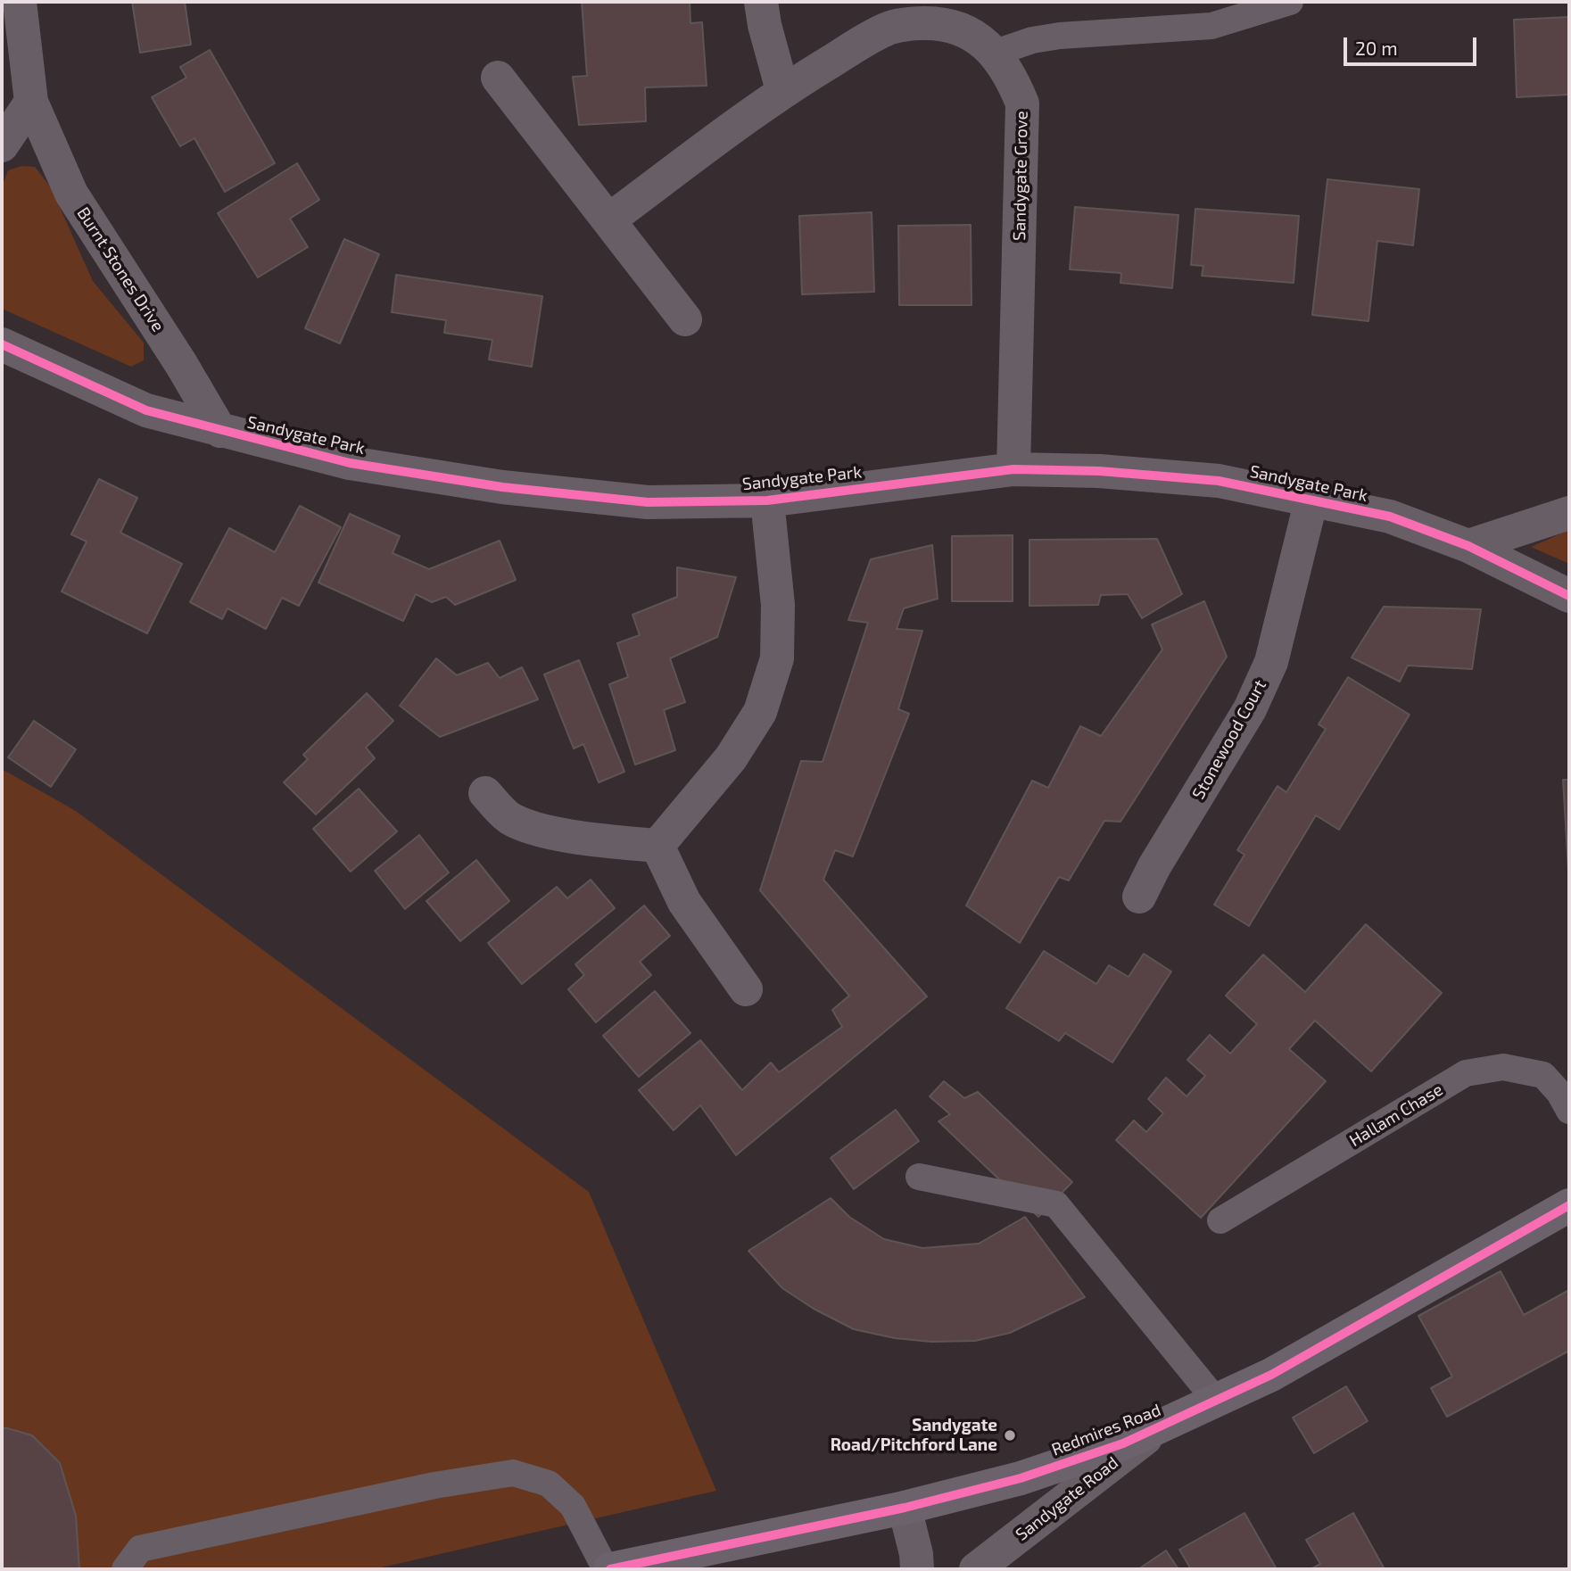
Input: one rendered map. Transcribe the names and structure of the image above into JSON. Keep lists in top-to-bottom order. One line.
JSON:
{"streets":{"street":["Sandygate Grove","Burnt Stones Drive","Sandygate Park","Stonewood Court","Redmires Road","Sandygate Road"],"lane":["Hallam Chase"]},"crossings":[["Sandygate Grove","Sandygate Park"],["Burnt Stones Drive","Sandygate Park"],["Sandygate Park","Stonewood Court"],["Redmires Road","Sandygate Road"]],"places":["Sandygate Road/Pitchford Lane"],"scale_bar":"20 m"}
